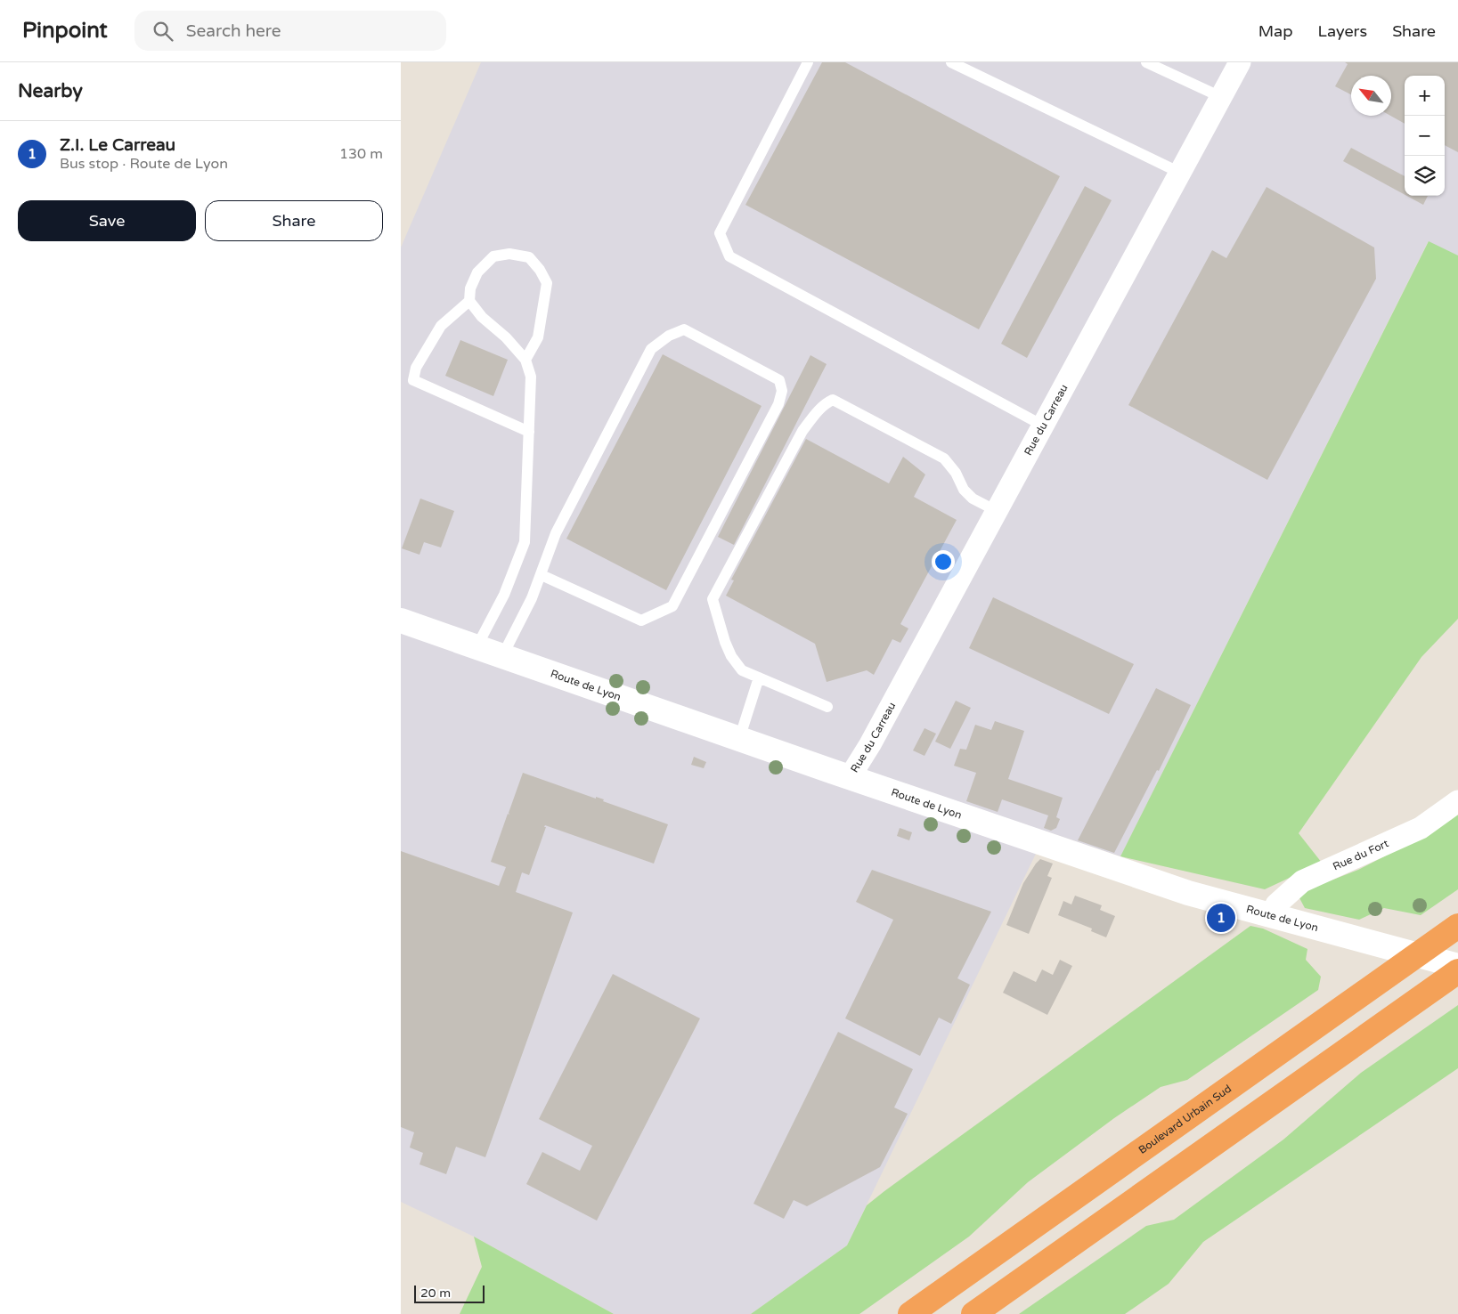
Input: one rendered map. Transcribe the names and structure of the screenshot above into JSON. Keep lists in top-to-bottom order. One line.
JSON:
{"streets":{"highway":["Boulevard Urbain Sud"],"street":["Rue du Carreau","Route de Lyon","Rue du Fort"]},"crossings":[["Rue du Carreau","Route de Lyon"],["Route de Lyon","Rue du Fort"]],"scale_bar":"20 m","north":"top left","page":{"header":"Pinpoint","search":"Search here","nav":["Map","Layers","Share"],"heading":"Nearby","map_buttons":["+","−"],"list":[{"mark":"1","name":"Z.I. Le Carreau","note":"Bus stop · Route de Lyon","value":"130 m"}],"buttons":["Save","Share"],"pins":"1","scale":"20 m"}}
